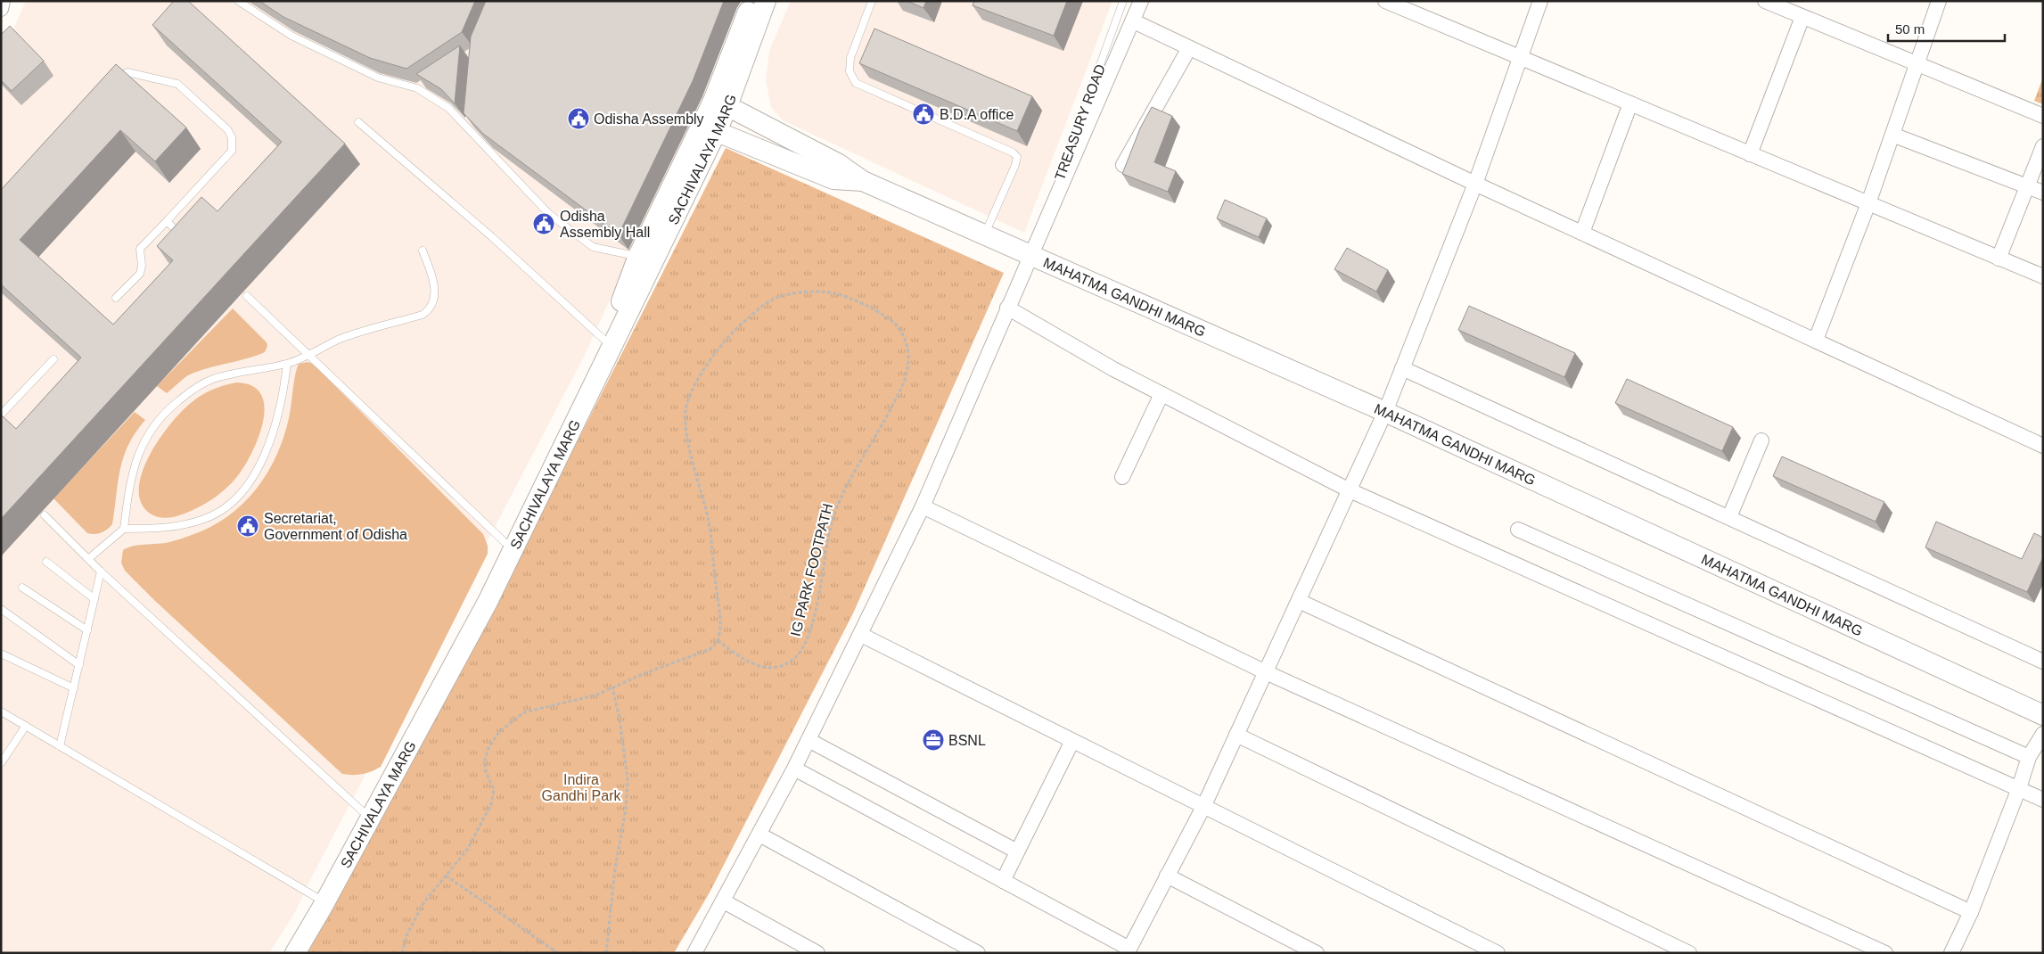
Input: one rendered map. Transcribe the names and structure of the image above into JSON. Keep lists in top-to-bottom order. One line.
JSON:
{"streets":{"street":["SACHIVALAYA MARG","MAHATMA GANDHI MARG"],"lane":["TREASURY ROAD"],"path":["IG PARK FOOTPATH"]},"crossings":[["TREASURY ROAD","MAHATMA GANDHI MARG"],["SACHIVALAYA MARG","MAHATMA GANDHI MARG"]],"parks":["Indira Gandhi Park"],"places":{"public building":["B.D.A office","Odisha Assembly","Odisha Assembly Hall","Secretariat, Government of Odisha"],"office":["BSNL"]},"scale_bar":"50 m"}
